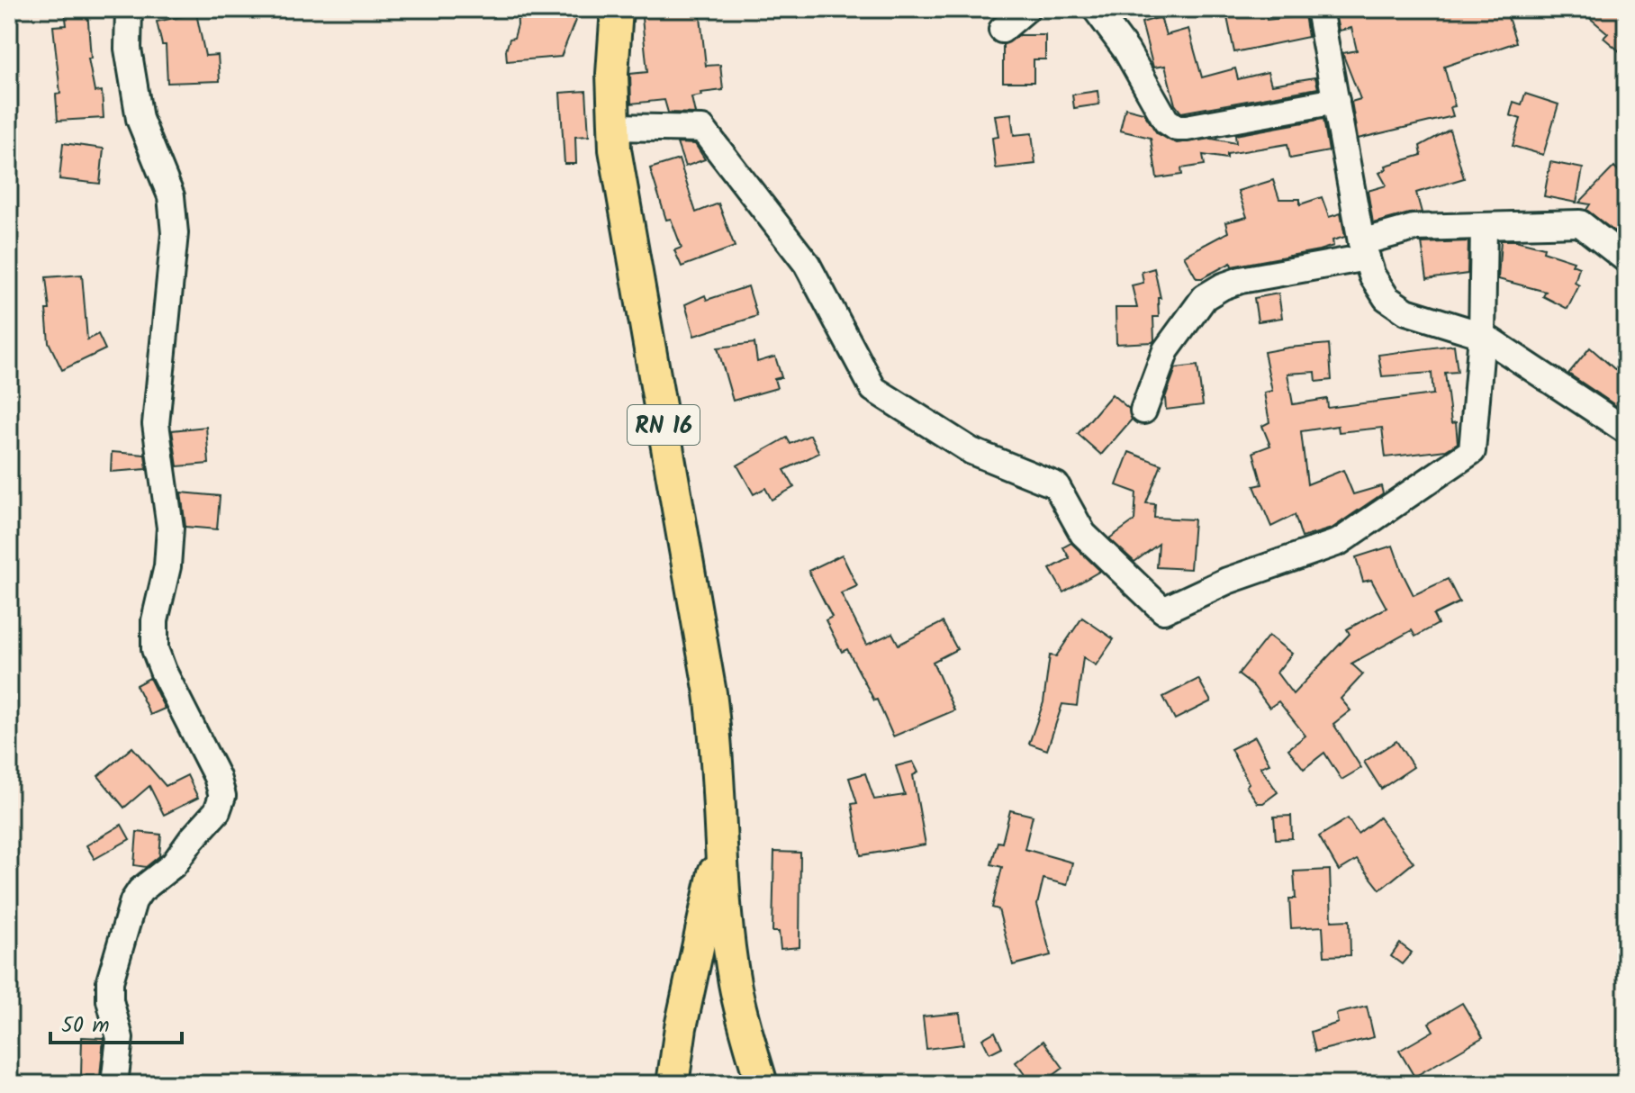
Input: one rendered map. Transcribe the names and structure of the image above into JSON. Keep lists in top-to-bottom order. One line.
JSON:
{"streets":{"main road":["RN 16"]},"scale_bar":"50 m"}
